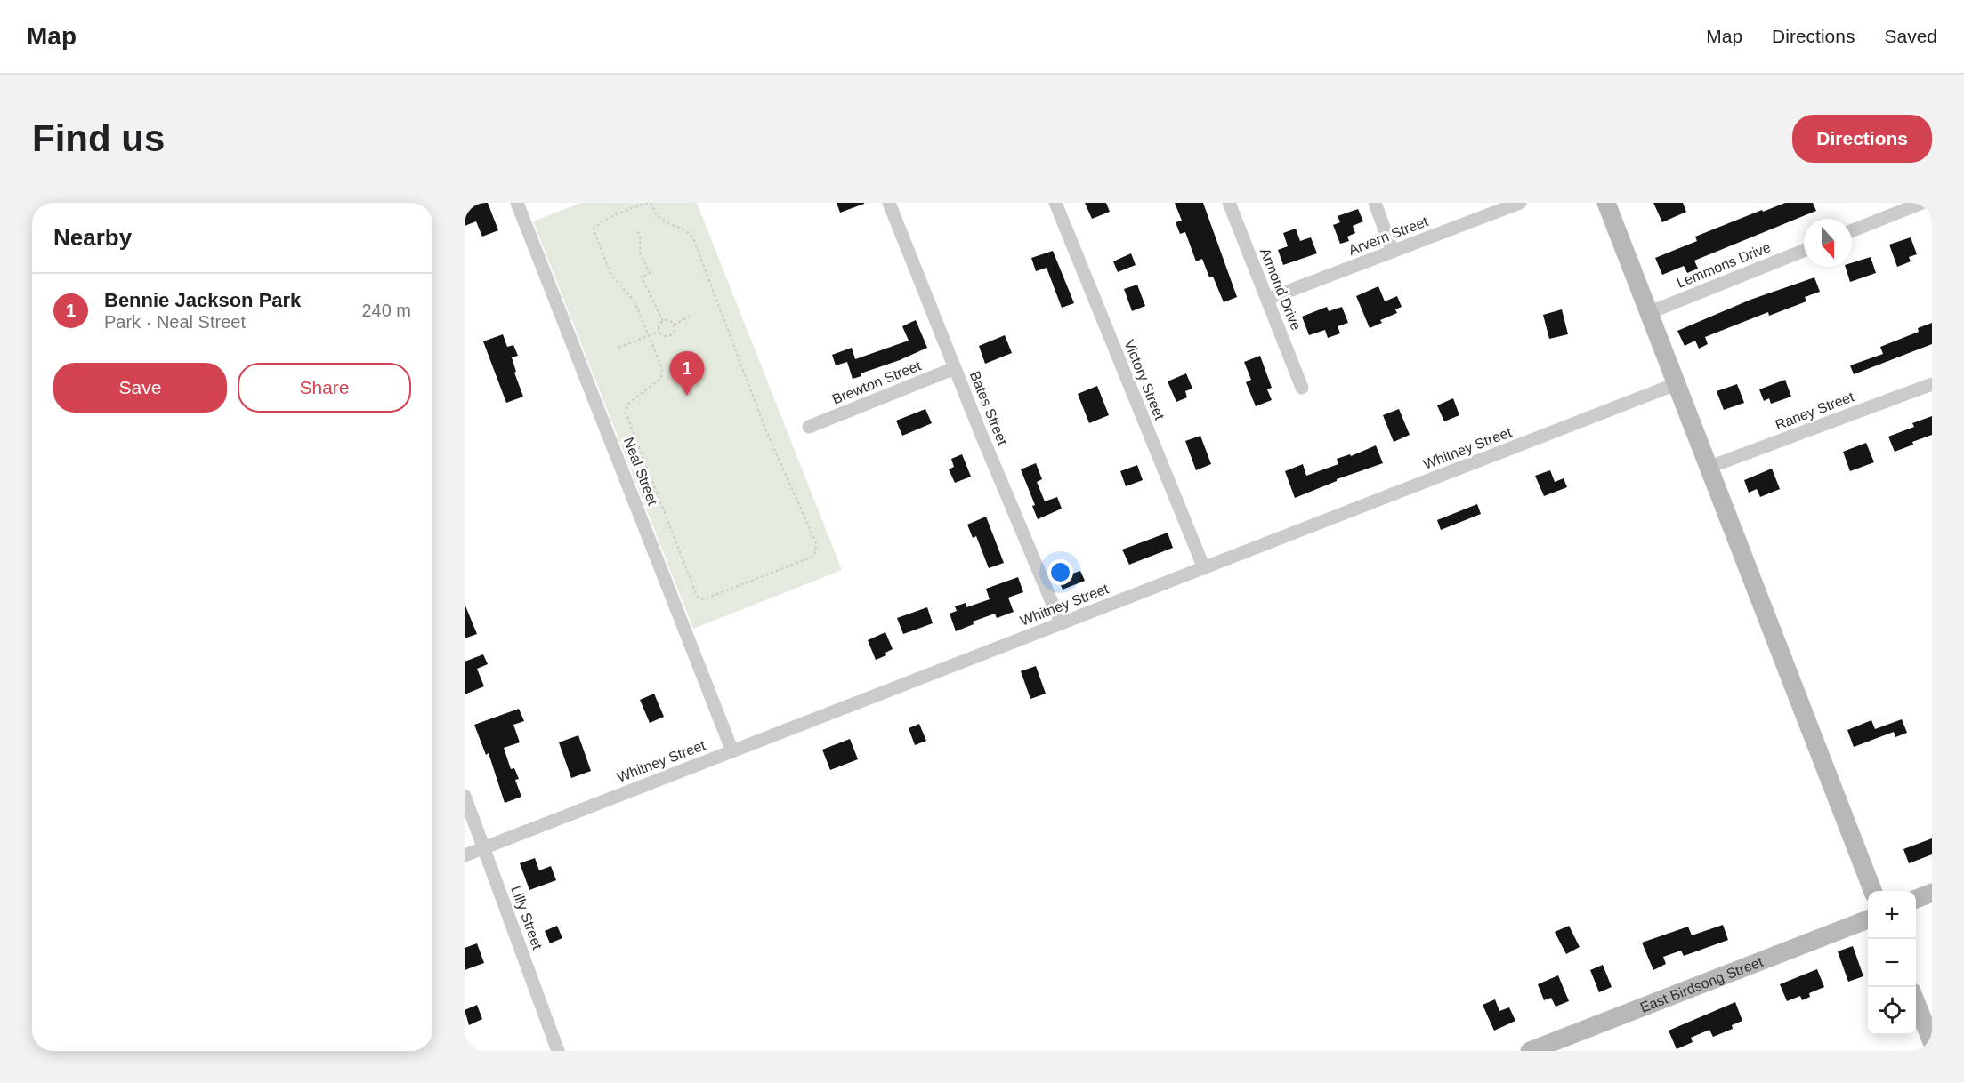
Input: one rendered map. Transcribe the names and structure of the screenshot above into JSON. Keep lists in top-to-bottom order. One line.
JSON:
{"streets":{"street":["Arvern Street","Lemmons Drive","Armond Drive","Victory Street","Brewton Street","Bates Street","Raney Street","Whitney Street","Neal Street","Lilly Street","East Birdsong Street"]},"crossings":[["Arvern Street","Armond Drive"],["Victory Street","Whitney Street"],["Brewton Street","Bates Street"],["Bates Street","Whitney Street"],["Whitney Street","Neal Street"],["Whitney Street","Lilly Street"]],"north":"bottom","page":{"header":"Map","nav":["Map","Directions","Saved"],"buttons":["Directions",["Save","Share"]],"title":"Find us","heading":"Nearby","list":[{"mark":"1","name":"Bennie Jackson Park","note":"Park · Neal Street","value":"240 m"}],"pins":"1","map_buttons":["+","−"]}}
